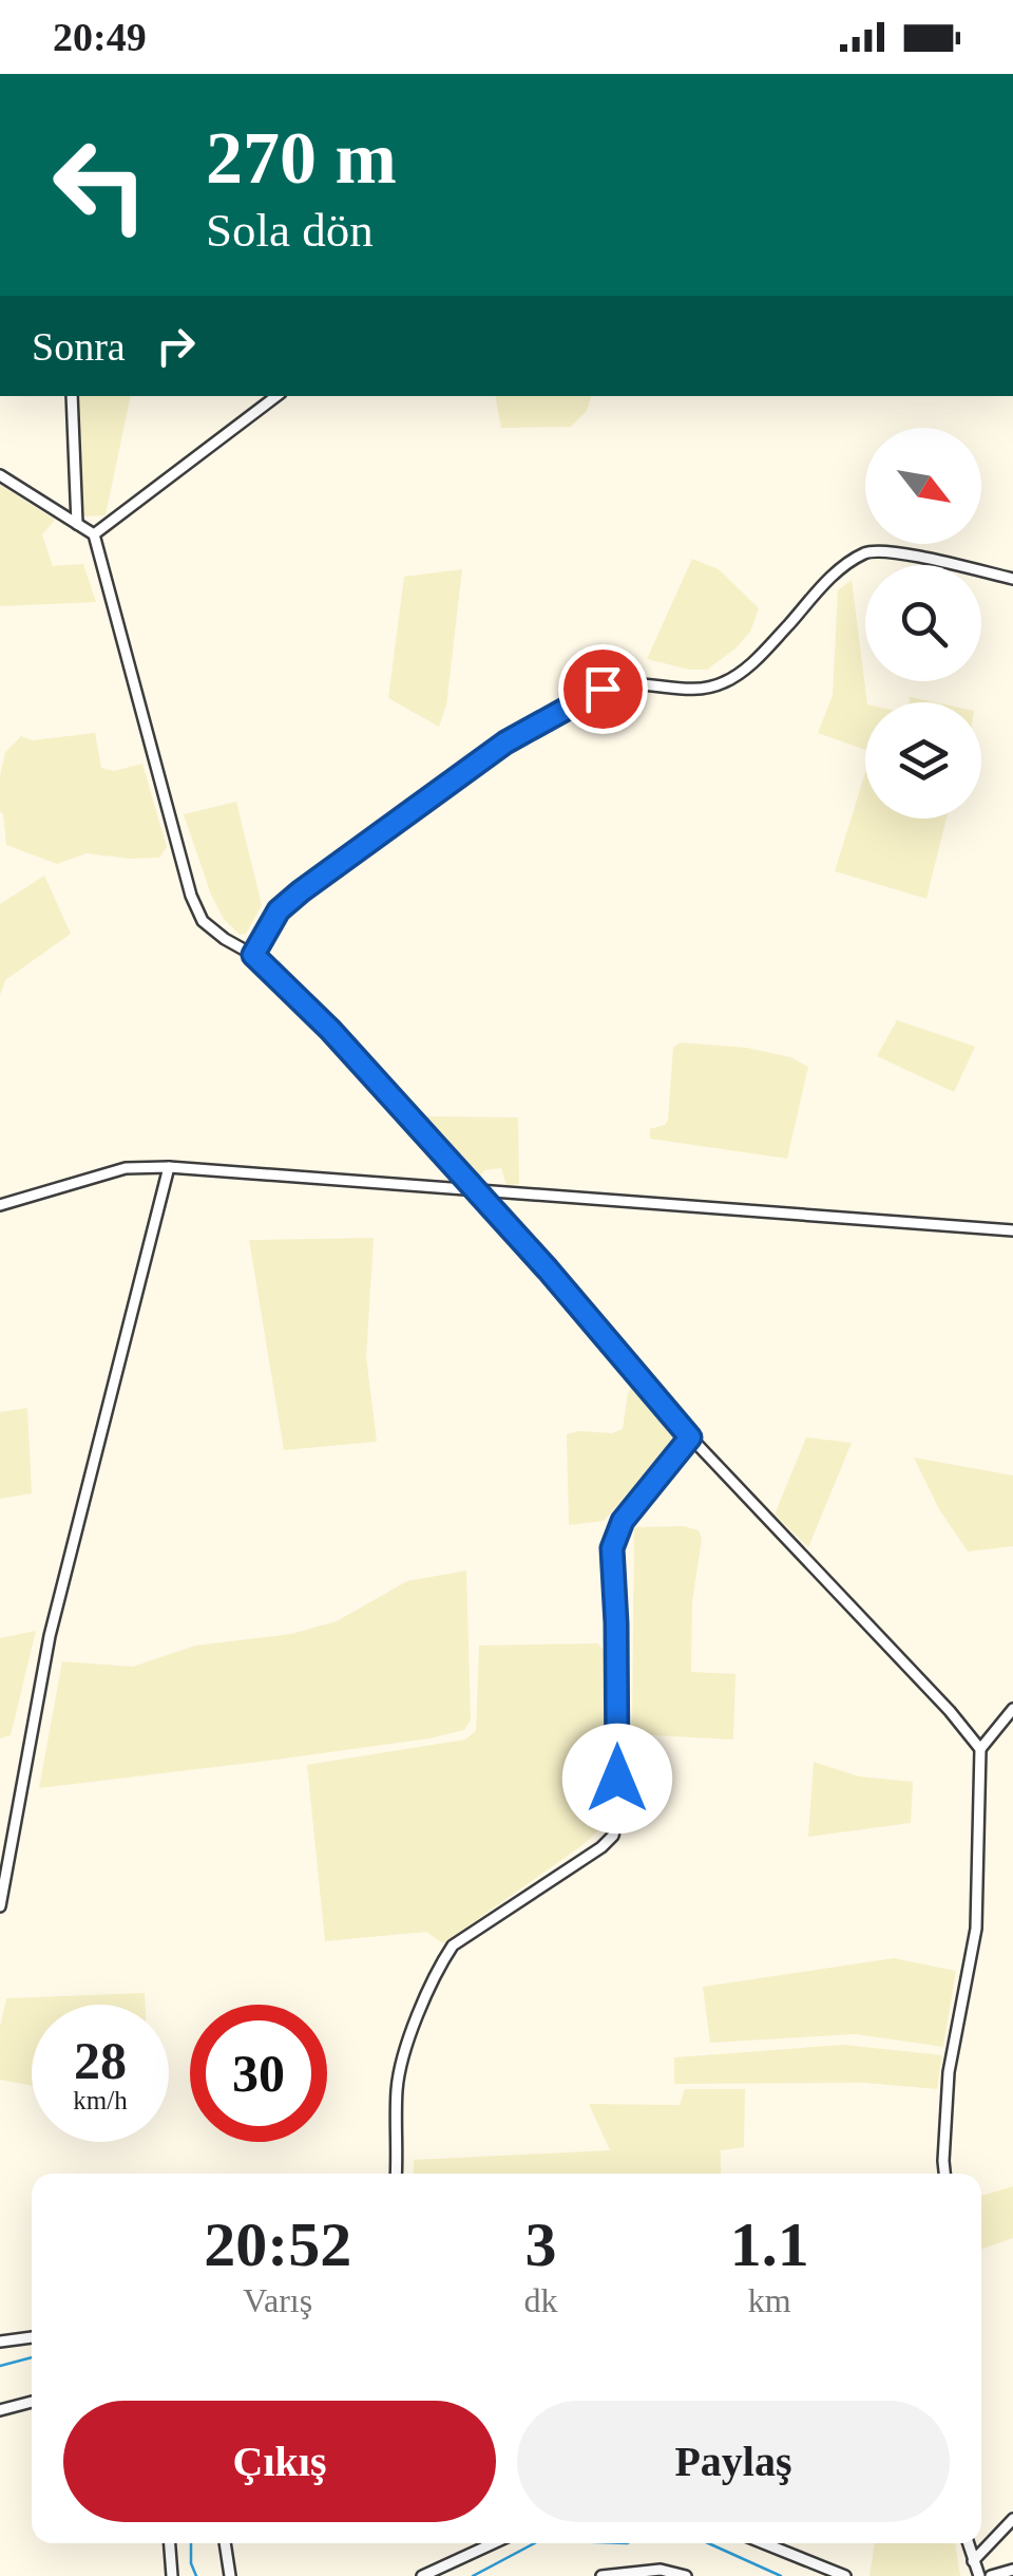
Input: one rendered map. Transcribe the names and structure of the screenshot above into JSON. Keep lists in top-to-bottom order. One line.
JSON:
{"north":"bottom right","page":{"status":"20:49","turn":["270 m","Sola dön"],"then":"Sonra","speed":"28 km/h","limit":"30","eta":["20:52","Varış","3","dk","1.1","km"],"buttons":["Çıkış","Paylaş"]}}
